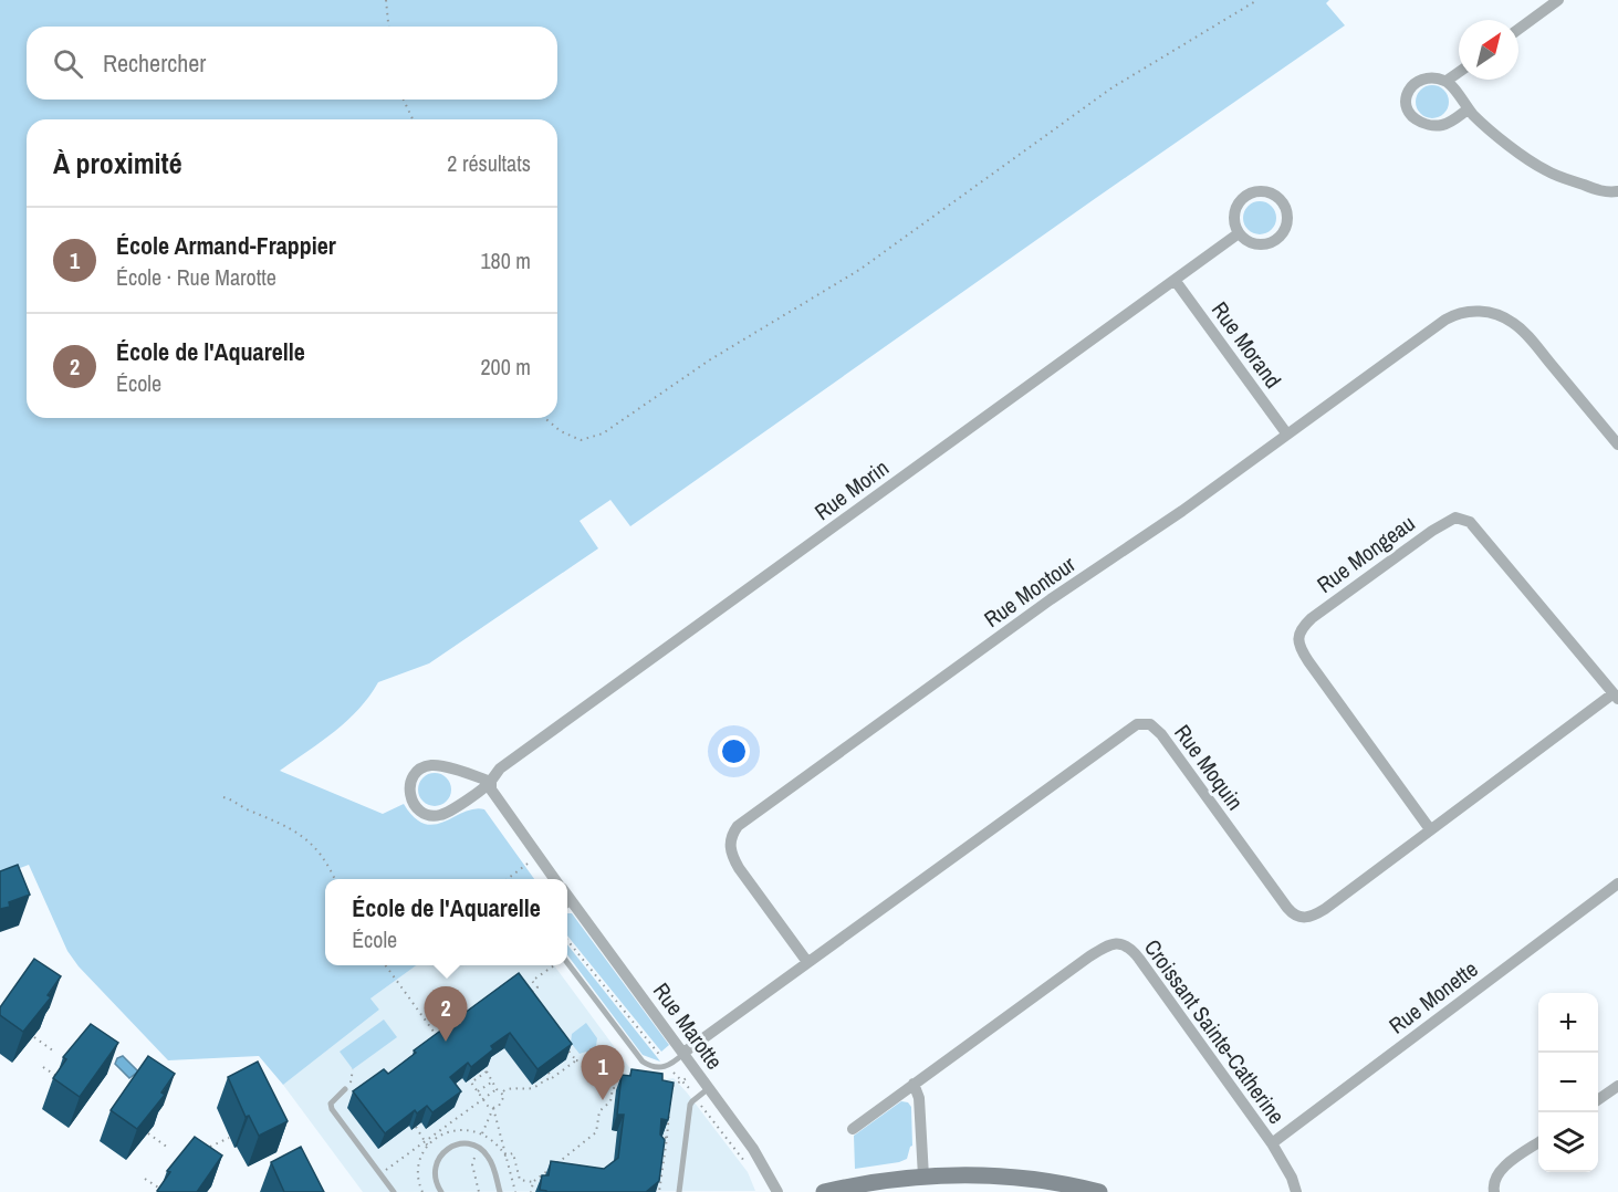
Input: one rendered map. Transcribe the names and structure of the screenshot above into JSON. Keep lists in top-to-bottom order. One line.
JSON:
{"streets":{"street":["Rue Morand","Rue Morin","Rue Mongeau","Rue Montour","Rue Moquin","Rue Monette","Rue Marotte","Croissant Sainte-Catherine"]},"crossings":[["Rue Morand","Rue Morin"],["Rue Morand","Rue Montour"],["Rue Mongeau","Rue Moquin"],["Rue Montour","Rue Moquin"],["Rue Moquin","Rue Marotte"],["Rue Monette","Croissant Sainte-Catherine"]],"north":"top right","page":{"search":"Rechercher","heading":["À proximité","2 résultats"],"list":[{"mark":"1","name":"École Armand-Frappier","note":"École · Rue Marotte","value":"180 m"},{"mark":"2","name":"École de l'Aquarelle","note":"École","value":"200 m"}],"popup":["École de l'Aquarelle","École"],"pins":["2","1"],"map_buttons":["+","−"]}}
